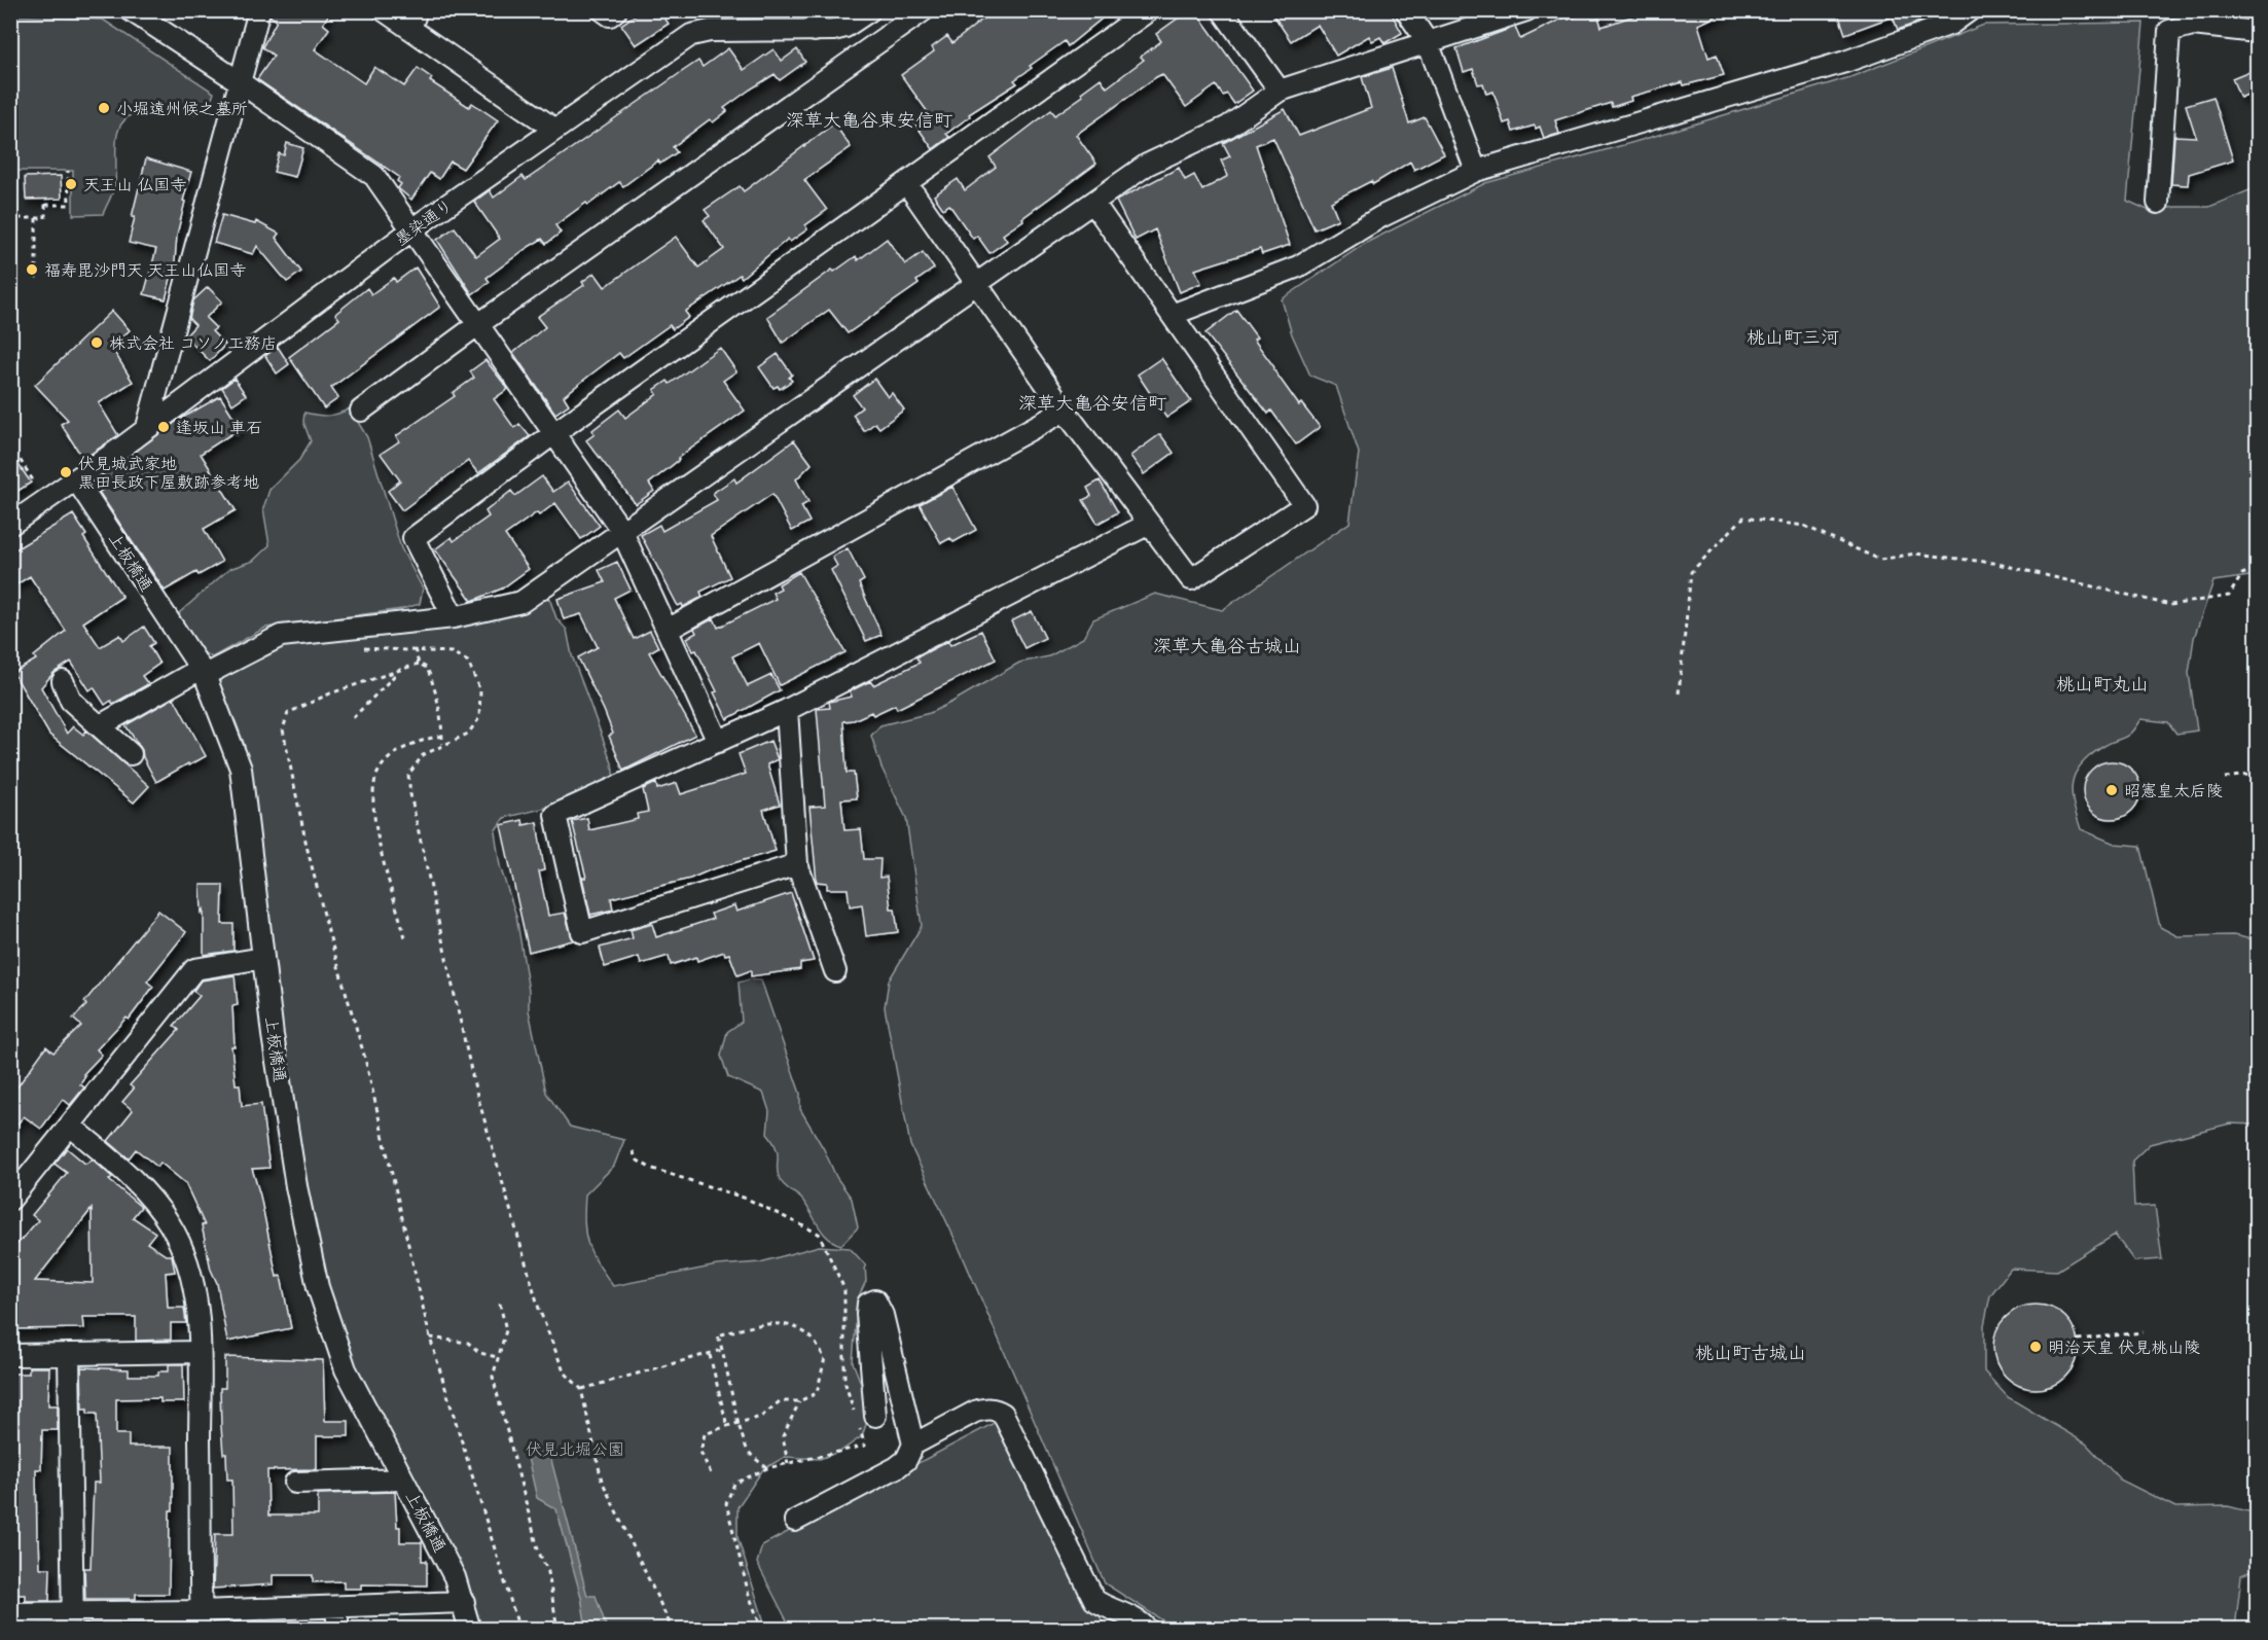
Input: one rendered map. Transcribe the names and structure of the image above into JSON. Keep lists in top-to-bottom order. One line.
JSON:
{"streets":{"street":["墨染通り","上板橋通"]},"crossings":[["墨染通り","上板橋通"]],"districts":["深草大亀谷東安信町","桃山町三河","深草大亀谷安信町","深草大亀谷古城山","桃山町丸山","桃山町古城山"],"parks":["伏見北堀公園"],"places":["小堀遠州候之墓所","天王山 仏国寺","福寿毘沙門天 天王山仏国寺","株式会社 コソノ工務店","逢坂山 車石","伏見城武家地 黒田長政下屋敷跡参考地","昭憲皇太后陵","明治天皇 伏見桃山陵"]}
